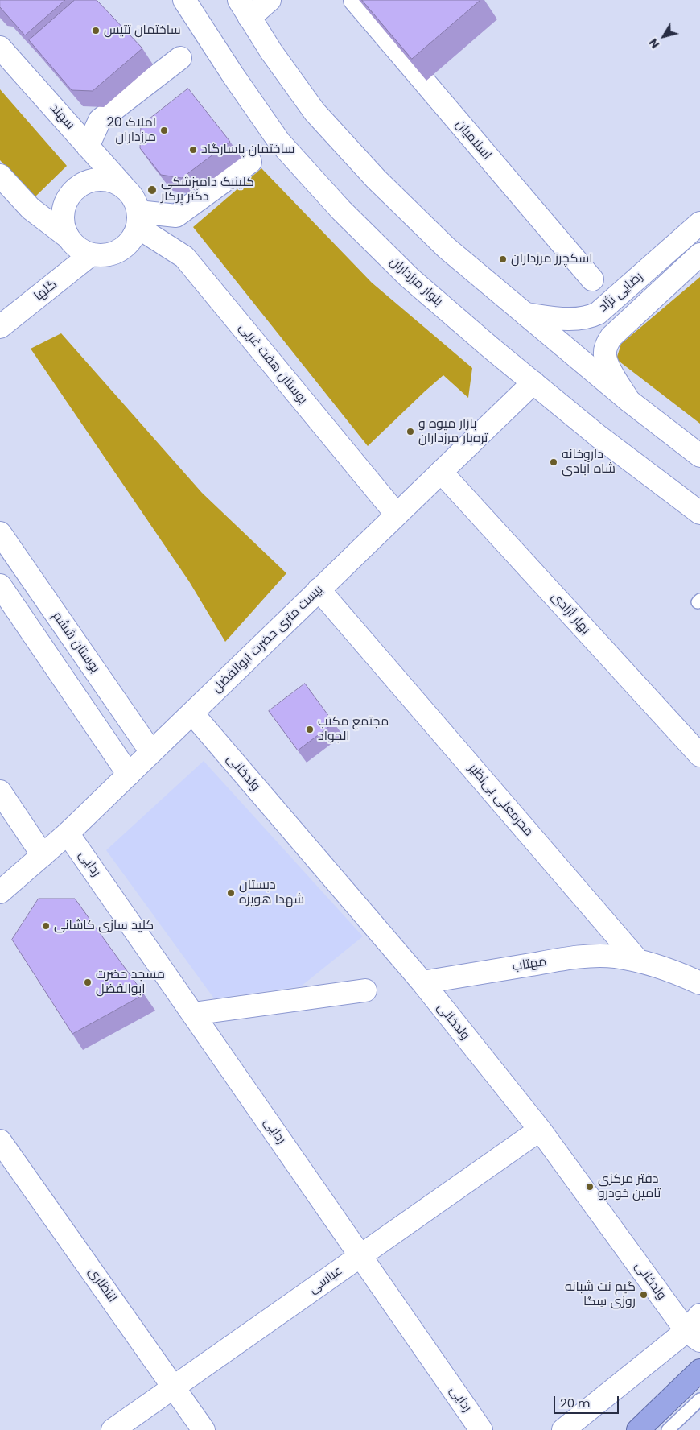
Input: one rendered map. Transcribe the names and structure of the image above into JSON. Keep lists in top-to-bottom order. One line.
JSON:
{"streets":{"street":["سهند","اسلامیان","بلوار مرزداران","گلها","رضایی نژاد","بوستان هفت غربی","بهار آزادی","بیست متری حضرت ابوالفضل","بوستان ششم","ولدخانی","محرمعلی بی‌نظیر","ردایی","مهتاب","عباسی","انتظاری"]},"crossings":[["سهند","گلها"],["سهند","بوستان هفت غربی"],["بلوار مرزداران","بیست متری حضرت ابوالفضل"],["گلها","بوستان هفت غربی"],["بوستان هفت غربی","بیست متری حضرت ابوالفضل"],["بهار آزادی","بیست متری حضرت ابوالفضل"],["بیست متری حضرت ابوالفضل","بوستان ششم"],["بیست متری حضرت ابوالفضل","ولدخانی"],["بیست متری حضرت ابوالفضل","محرمعلی بی‌نظیر"],["بیست متری حضرت ابوالفضل","ردایی"],["ولدخانی","مهتاب"],["ولدخانی","عباسی"],["محرمعلی بی‌نظیر","مهتاب"],["ردایی","عباسی"],["عباسی","انتظاری"]],"places":["ساختمان تتیس","املاک 20 مرزداران","ساختمان پاسارگاد","کلینیک دامپزشکی دکتر پرکار","اسکچرز مرزداران","بازار میوه و تره‌بار مرزداران","داروخانه شاه آبادی","مجتمع مکتب الجواد","دبستان شهدا هویزه","کلید سازی کاشانی","مسجد حضرت ابوالفضل","دفتر مرکزی تامین خودرو","گیم نت شبانه روزی سِگا"],"scale_bar":"20 m","north":"bottom left"}
